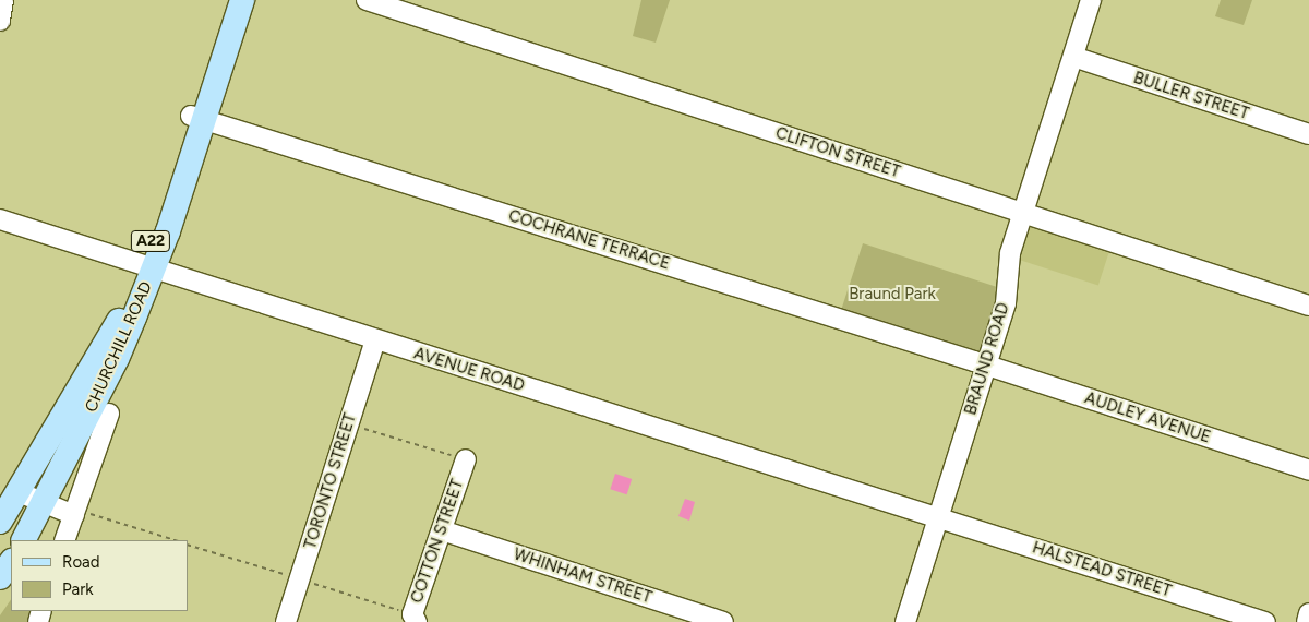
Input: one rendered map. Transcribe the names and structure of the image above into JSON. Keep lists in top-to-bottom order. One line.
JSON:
{"streets":{"main road":["A22","CHURCHILL ROAD"],"street":["BULLER STREET","CLIFTON STREET","COCHRANE TERRACE","BRAUND ROAD","AVENUE ROAD","AUDLEY AVENUE","TORONTO STREET","COTTON STREET","HALSTEAD STREET","WHINHAM STREET"]},"crossings":[["BULLER STREET","BRAUND ROAD"],["CLIFTON STREET","BRAUND ROAD"],["COCHRANE TERRACE","CHURCHILL ROAD"],["COCHRANE TERRACE","BRAUND ROAD"],["COCHRANE TERRACE","AUDLEY AVENUE"],["CHURCHILL ROAD","AVENUE ROAD"],["BRAUND ROAD","AVENUE ROAD"],["BRAUND ROAD","AUDLEY AVENUE"],["BRAUND ROAD","HALSTEAD STREET"],["AVENUE ROAD","TORONTO STREET"],["AVENUE ROAD","HALSTEAD STREET"],["COTTON STREET","WHINHAM STREET"]],"parks":["Braund Park"],"legend":["Road","Park"]}
